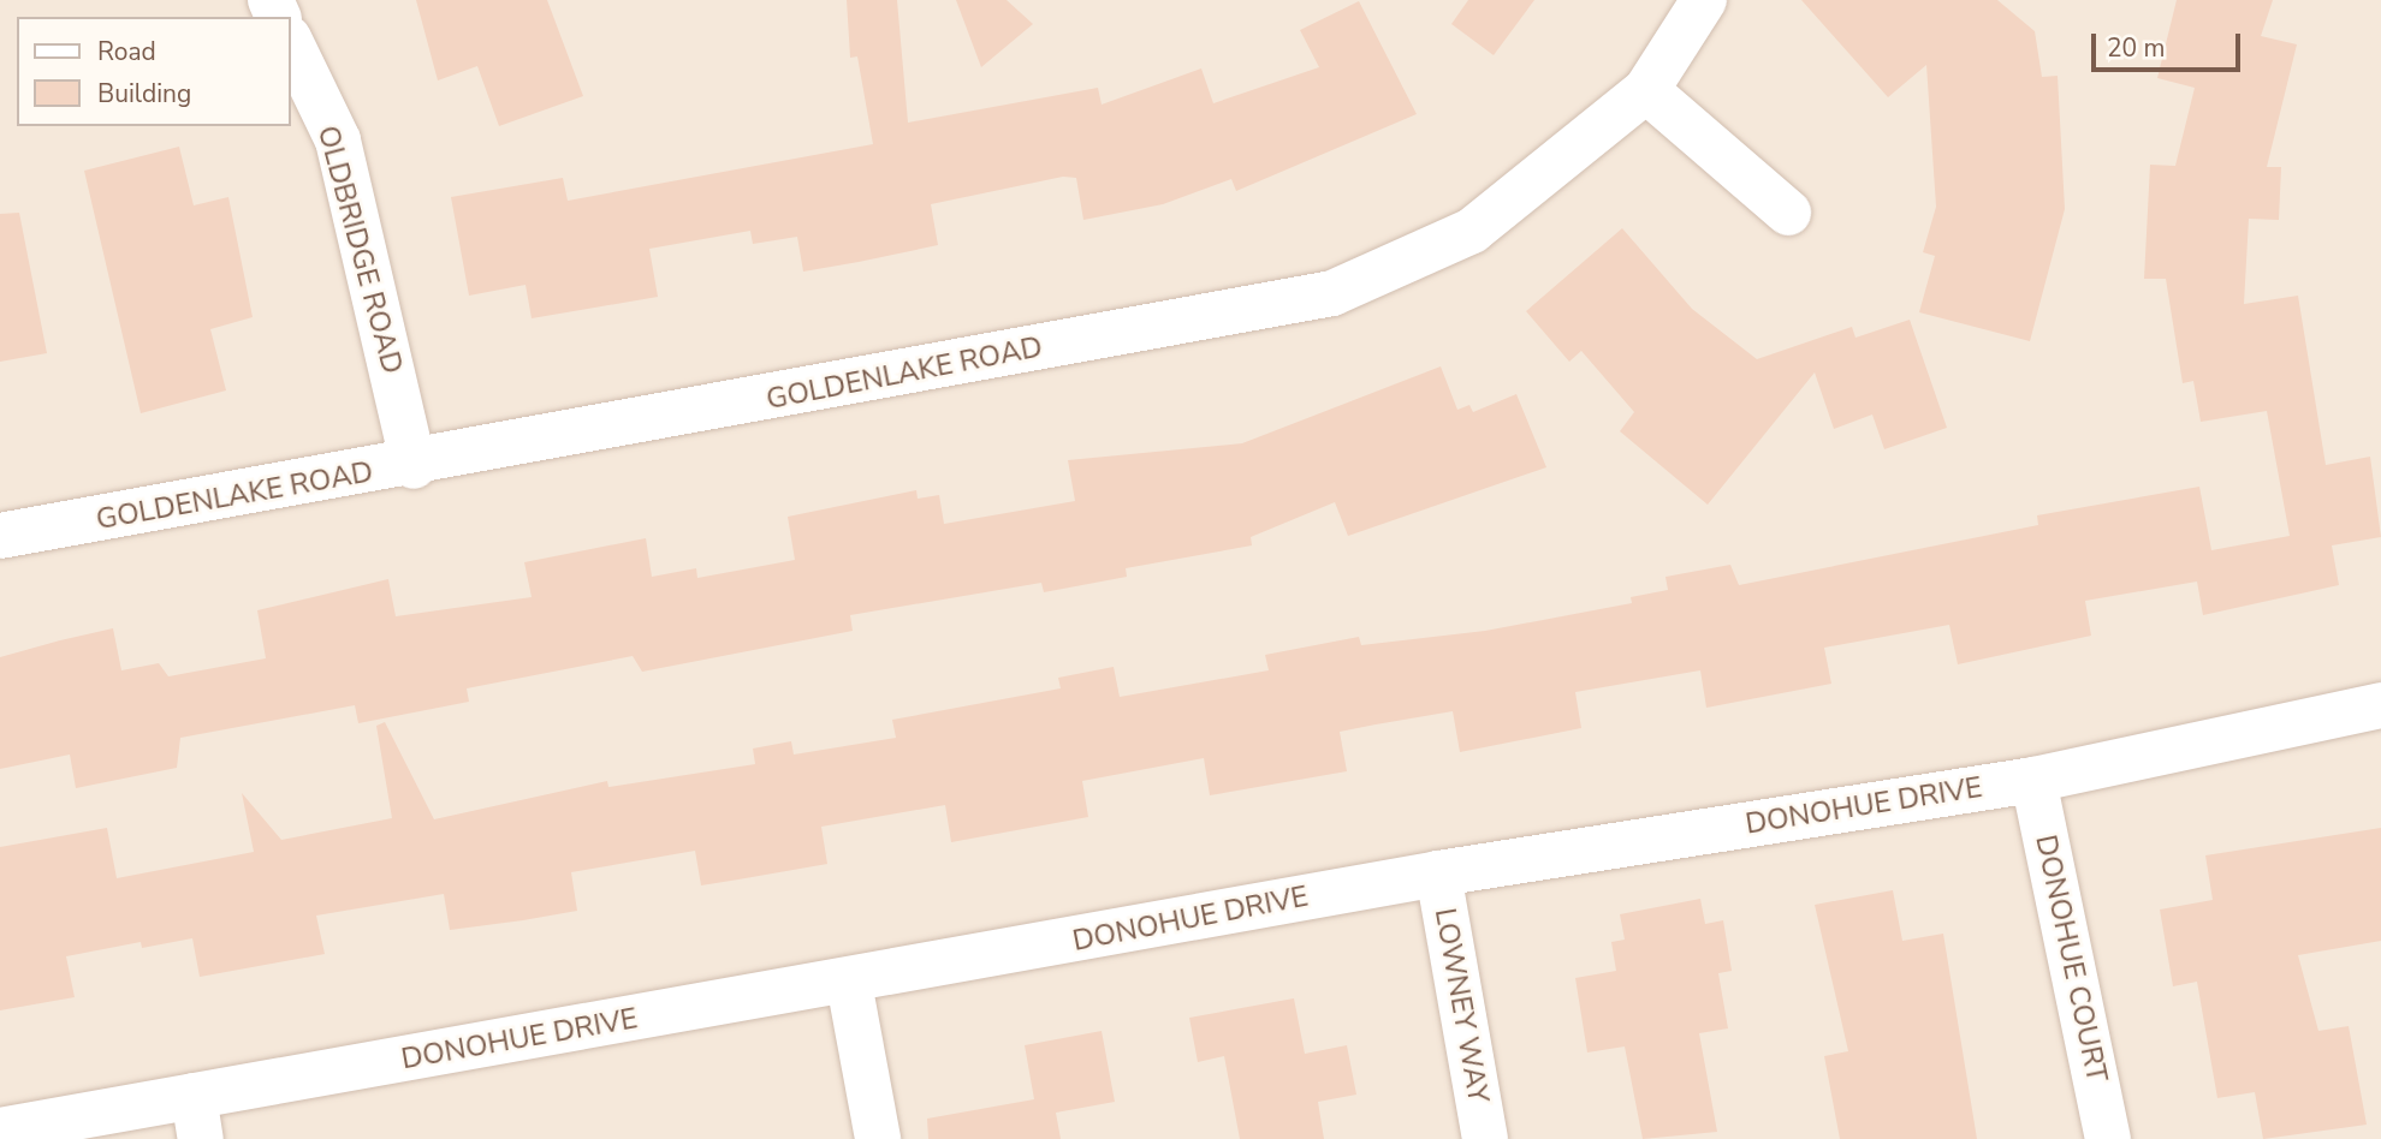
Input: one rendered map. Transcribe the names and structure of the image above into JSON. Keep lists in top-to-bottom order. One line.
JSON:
{"streets":{"street":["OLDBRIDGE ROAD","GOLDENLAKE ROAD","DONOHUE DRIVE","DONOHUE COURT","LOWNEY WAY"]},"crossings":[["OLDBRIDGE ROAD","GOLDENLAKE ROAD"],["DONOHUE DRIVE","DONOHUE COURT"],["DONOHUE DRIVE","LOWNEY WAY"]],"legend":["Road","Building"],"scale_bar":"20 m"}
